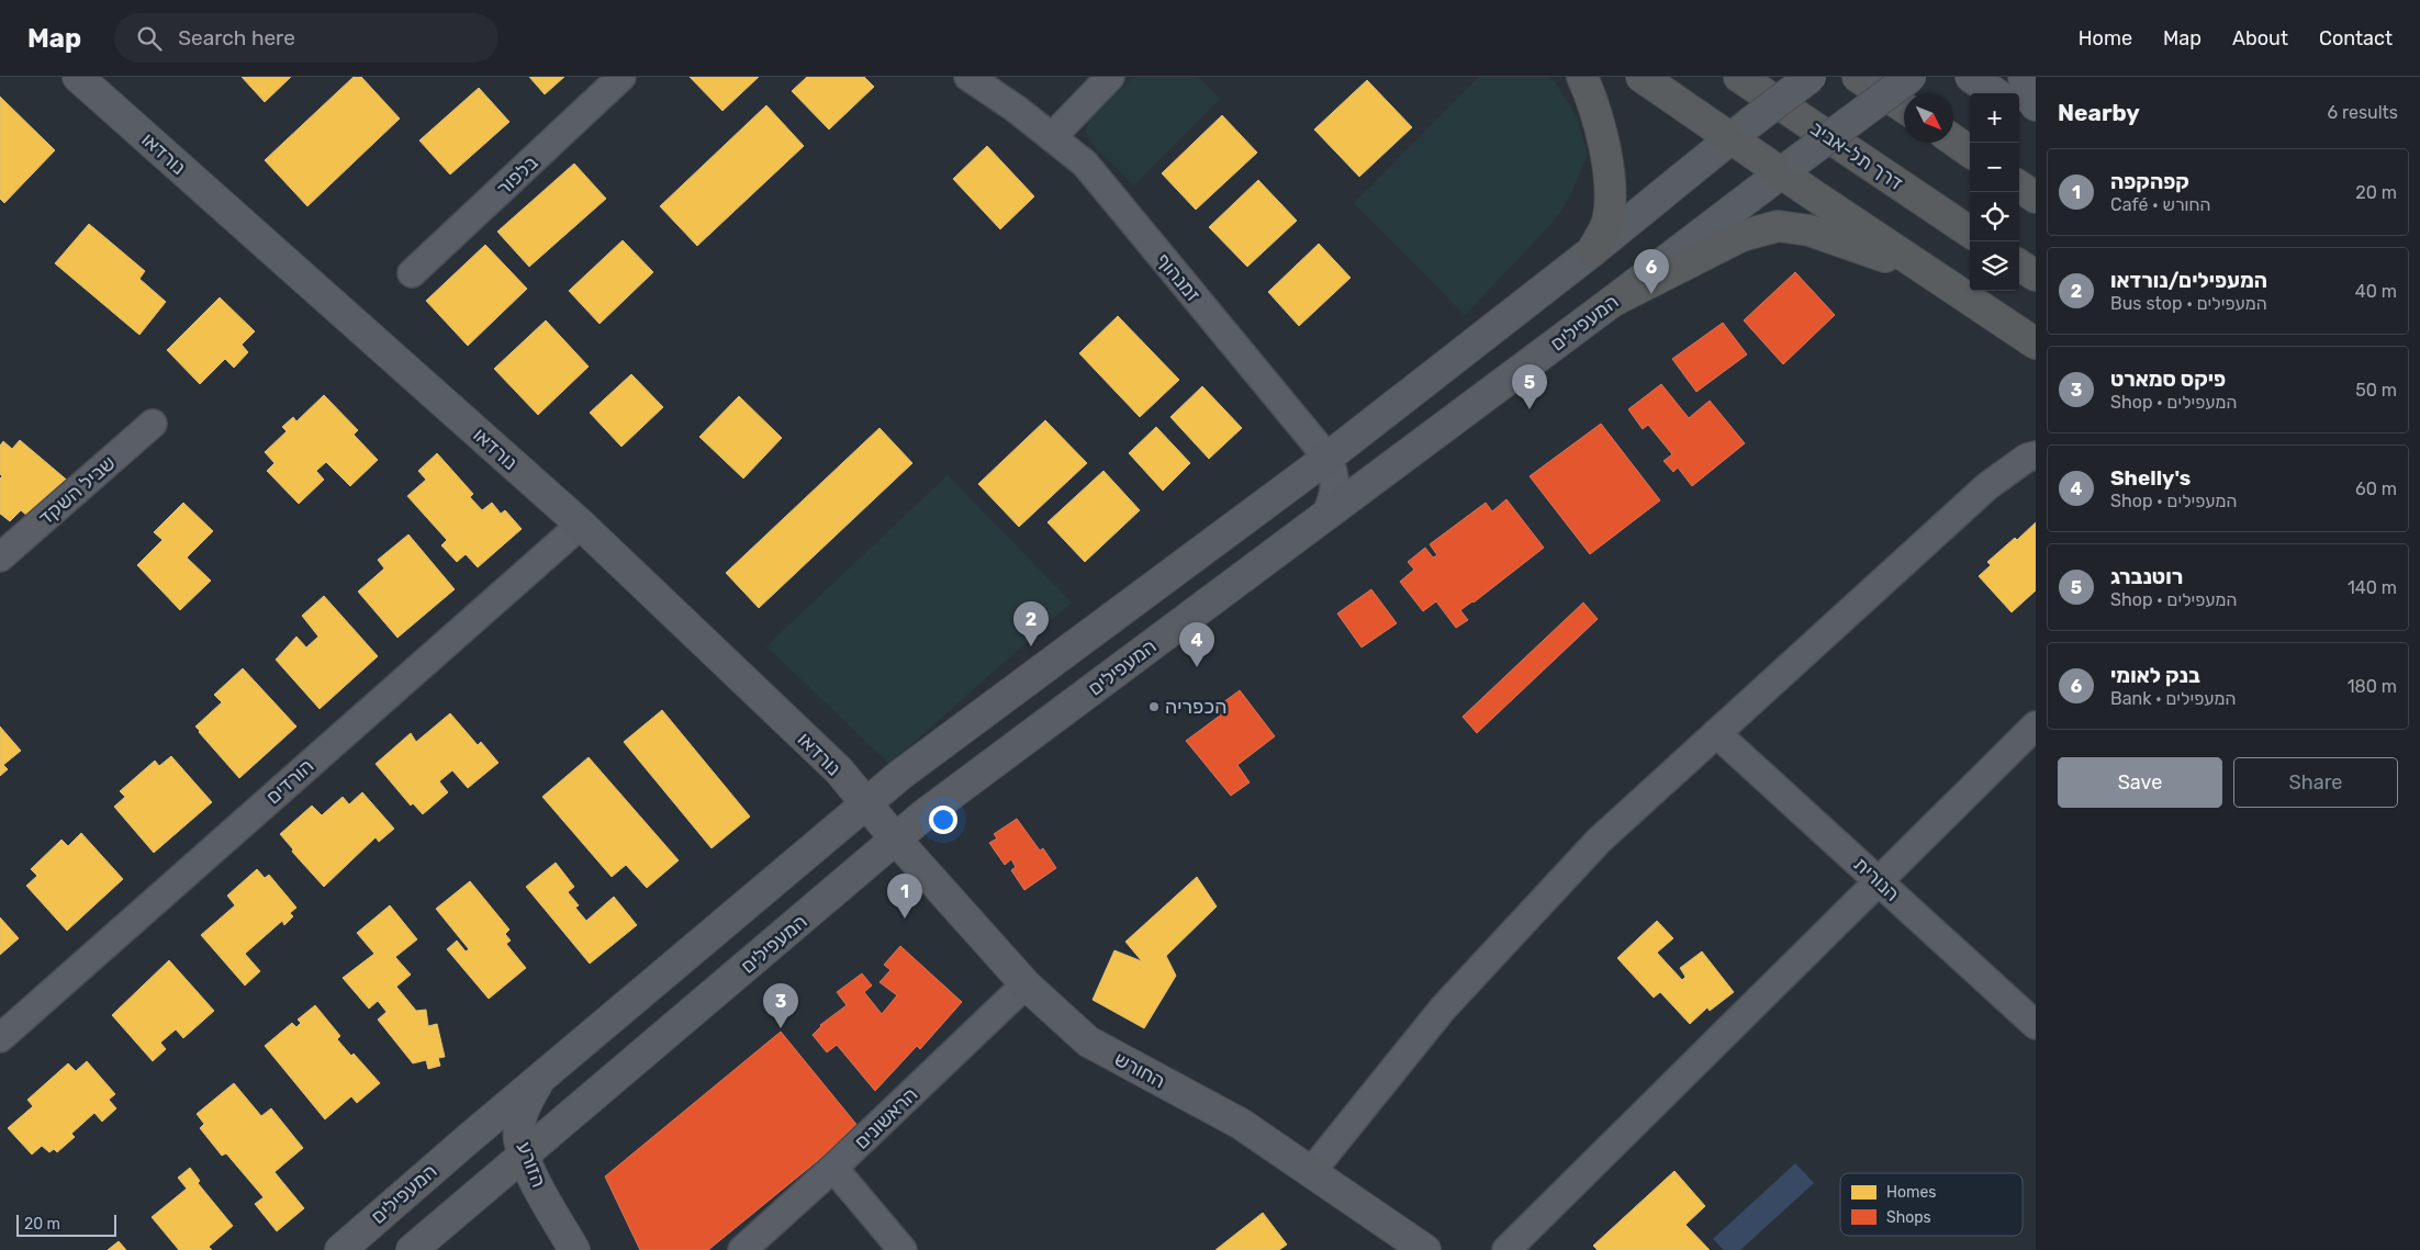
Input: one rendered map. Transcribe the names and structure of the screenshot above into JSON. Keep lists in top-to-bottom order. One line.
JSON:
{"streets":{"highway":["דרך תל-אביב"],"street":["נורדאו","בלפור","זמנהוף","המעפילים","שביל השקד","הורדים","הנורית","החורש","הראשונים","הזורע"]},"crossings":[["נורדאו","המעפילים"],["נורדאו","הורדים"],["נורדאו","החורש"],["זמנהוף","המעפילים"],["המעפילים","החורש"],["המעפילים","הזורע"],["החורש","הראשונים"]],"places":["הכפריה"],"legend":["Homes","Shops"],"scale_bar":"20 m","north":"bottom right","page":{"header":"Map","search":"Search here","nav":["Home","Map","About","Contact"],"heading":["Nearby","6 results"],"map_buttons":["+","−"],"list":[{"mark":"1","name":"קפהקפה","note":"Café · החורש","value":"20 m"},{"mark":"2","name":"המעפילים/נורדאו","note":"Bus stop · המעפילים","value":"40 m"},{"mark":"3","name":"פיקס סמארט","note":"Shop · המעפילים","value":"50 m"},{"mark":"4","name":"Shelly's","note":"Shop · המעפילים","value":"60 m"},{"mark":"5","name":"רוטנברג","note":"Shop · המעפילים","value":"140 m"},{"mark":"6","name":"בנק לאומי","note":"Bank · המעפילים","value":"180 m"}],"pins":["6","5","2","4","1","3"],"buttons":["Save","Share"],"scale":"20 m"}}
